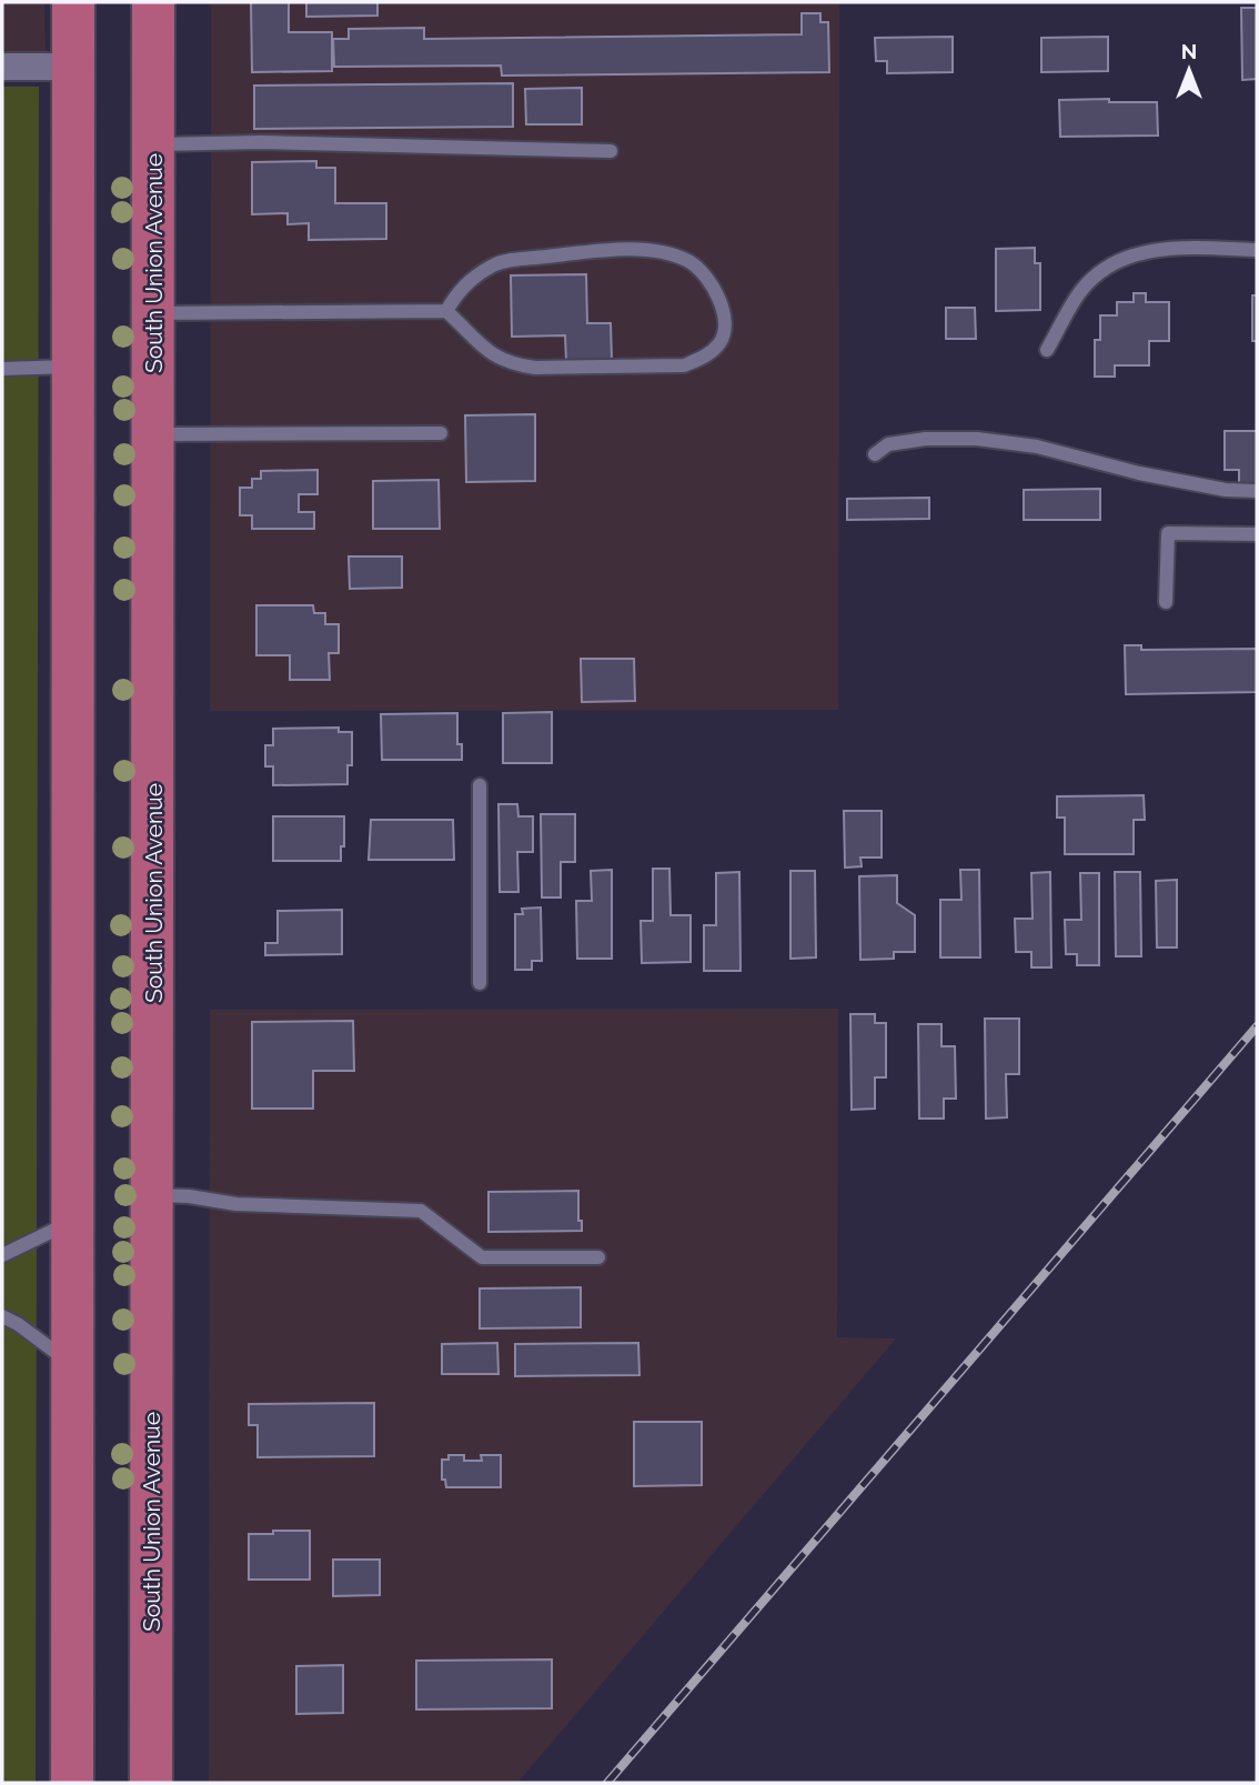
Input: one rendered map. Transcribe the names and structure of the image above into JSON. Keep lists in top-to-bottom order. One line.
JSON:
{"streets":{"main road":["South Union Avenue"]},"north":"top"}
